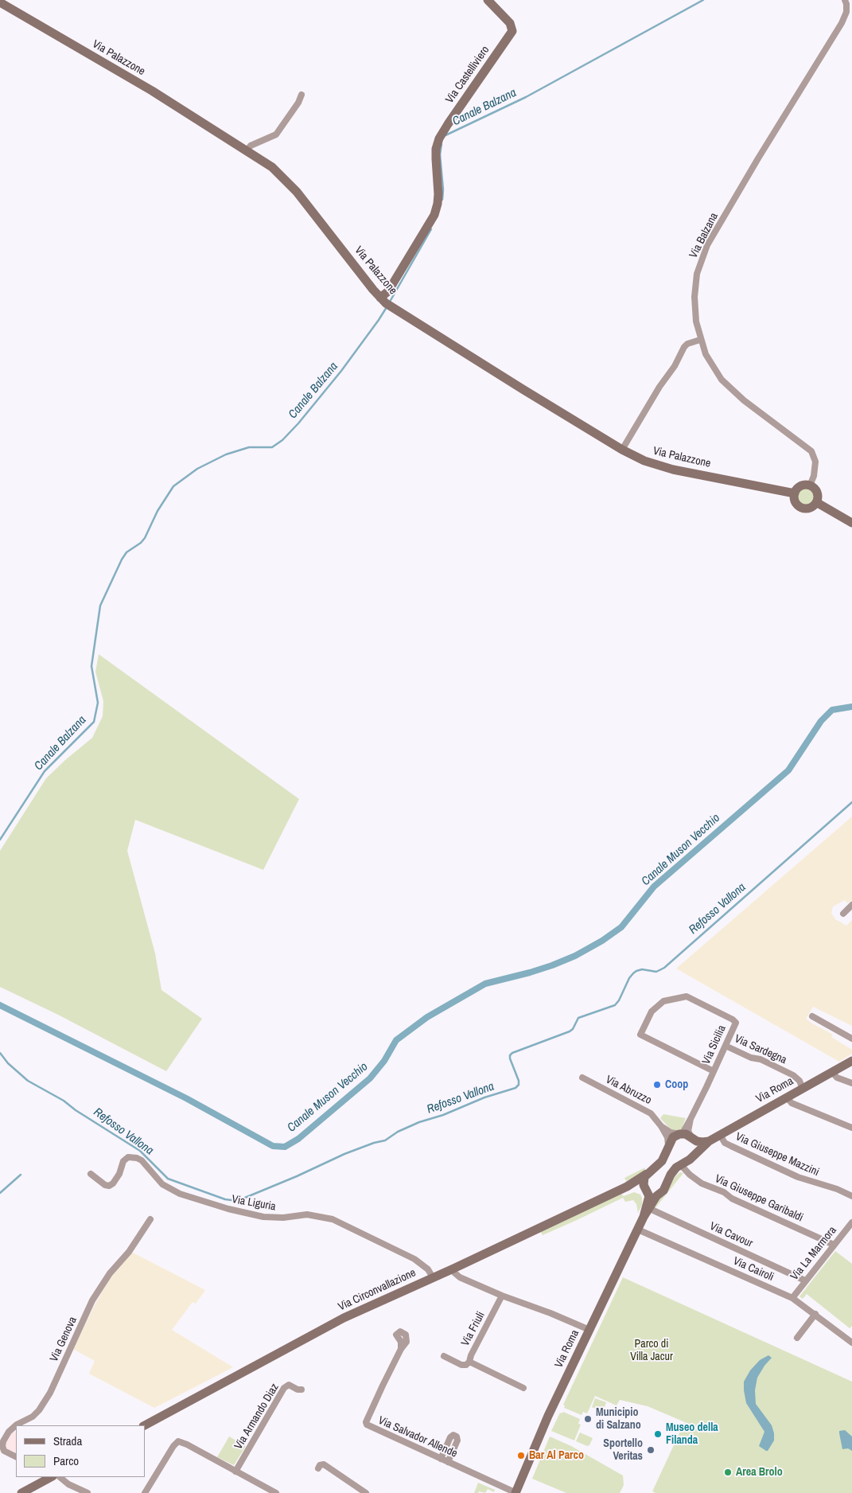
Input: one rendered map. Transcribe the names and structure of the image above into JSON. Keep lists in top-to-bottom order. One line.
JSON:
{"streets":{"street":["Via Palazzone","Via Castelliviero","Via Balzana","Via Sicilia","Via Sardegna","Via Abruzzo","Via Roma","Via Giuseppe Mazzini","Via Giuseppe Garibaldi","Via Liguria","Via Cavour","Via La Marmora","Via Cairoli","Via Circonvallazione","Via Friuli","Via Genova","Via Armando Diaz","Via Salvador Allende"]},"crossings":[["Via Palazzone","Via Castelliviero"],["Via Palazzone","Via Balzana"],["Via Sicilia","Via Sardegna"],["Via Sicilia","Via Abruzzo"],["Via Sardegna","Via Roma"],["Via Roma","Via Giuseppe Mazzini"],["Via Roma","Via Giuseppe Garibaldi"],["Via Roma","Via Cavour"],["Via Roma","Via Cairoli"],["Via Roma","Via Circonvallazione"],["Via Roma","Via Salvador Allende"],["Via Giuseppe Garibaldi","Via La Marmora"],["Via Liguria","Via Circonvallazione"],["Via Cavour","Via La Marmora"],["Via La Marmora","Via Cairoli"]],"water":["Canale Balzana","Canale Muson Vecchio","Refosso Vallona"],"parks":["Parco di Villa Jacur"],"places":["Coop","Municipio di Salzano","Museo della Filanda","Sportello Veritas","Bar Al Parco","Area Brolo"],"legend":["Strada","Parco"]}
